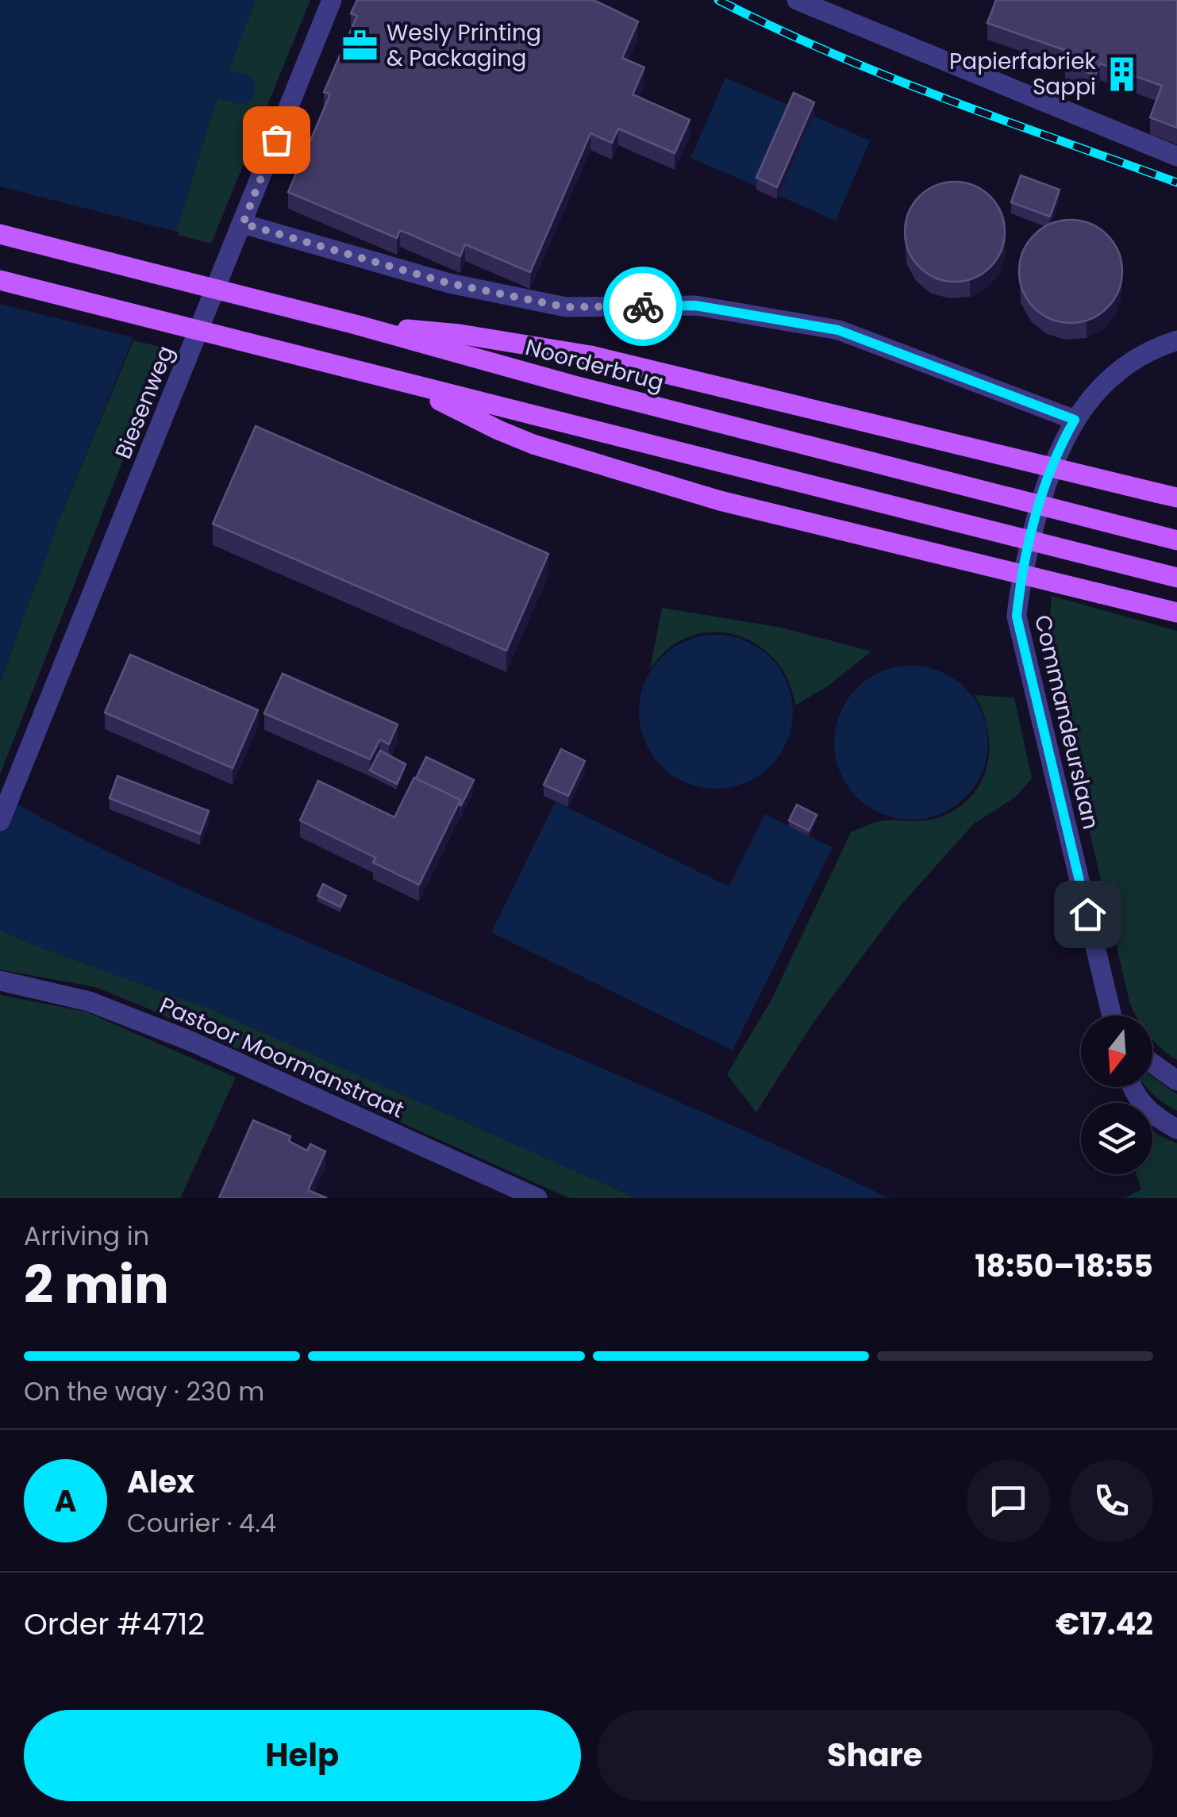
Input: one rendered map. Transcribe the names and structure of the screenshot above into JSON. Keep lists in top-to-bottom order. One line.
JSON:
{"streets":{"main road":["Noorderbrug"],"street":["Biesenweg","Commandeurslaan","Pastoor Moormanstraat"]},"places":{"office":["Wesly Printing & Packaging"],"building":["Papierfabriek Sappi"]},"north":"bottom","page":{"heading":["2 min","Arriving in","18:50–18:55"],"panel":["Alex","Courier · 4.4","Order #4712","€17.42"],"bar":"On the way · 230 m","round":"A","buttons":["Help","Share"]}}
